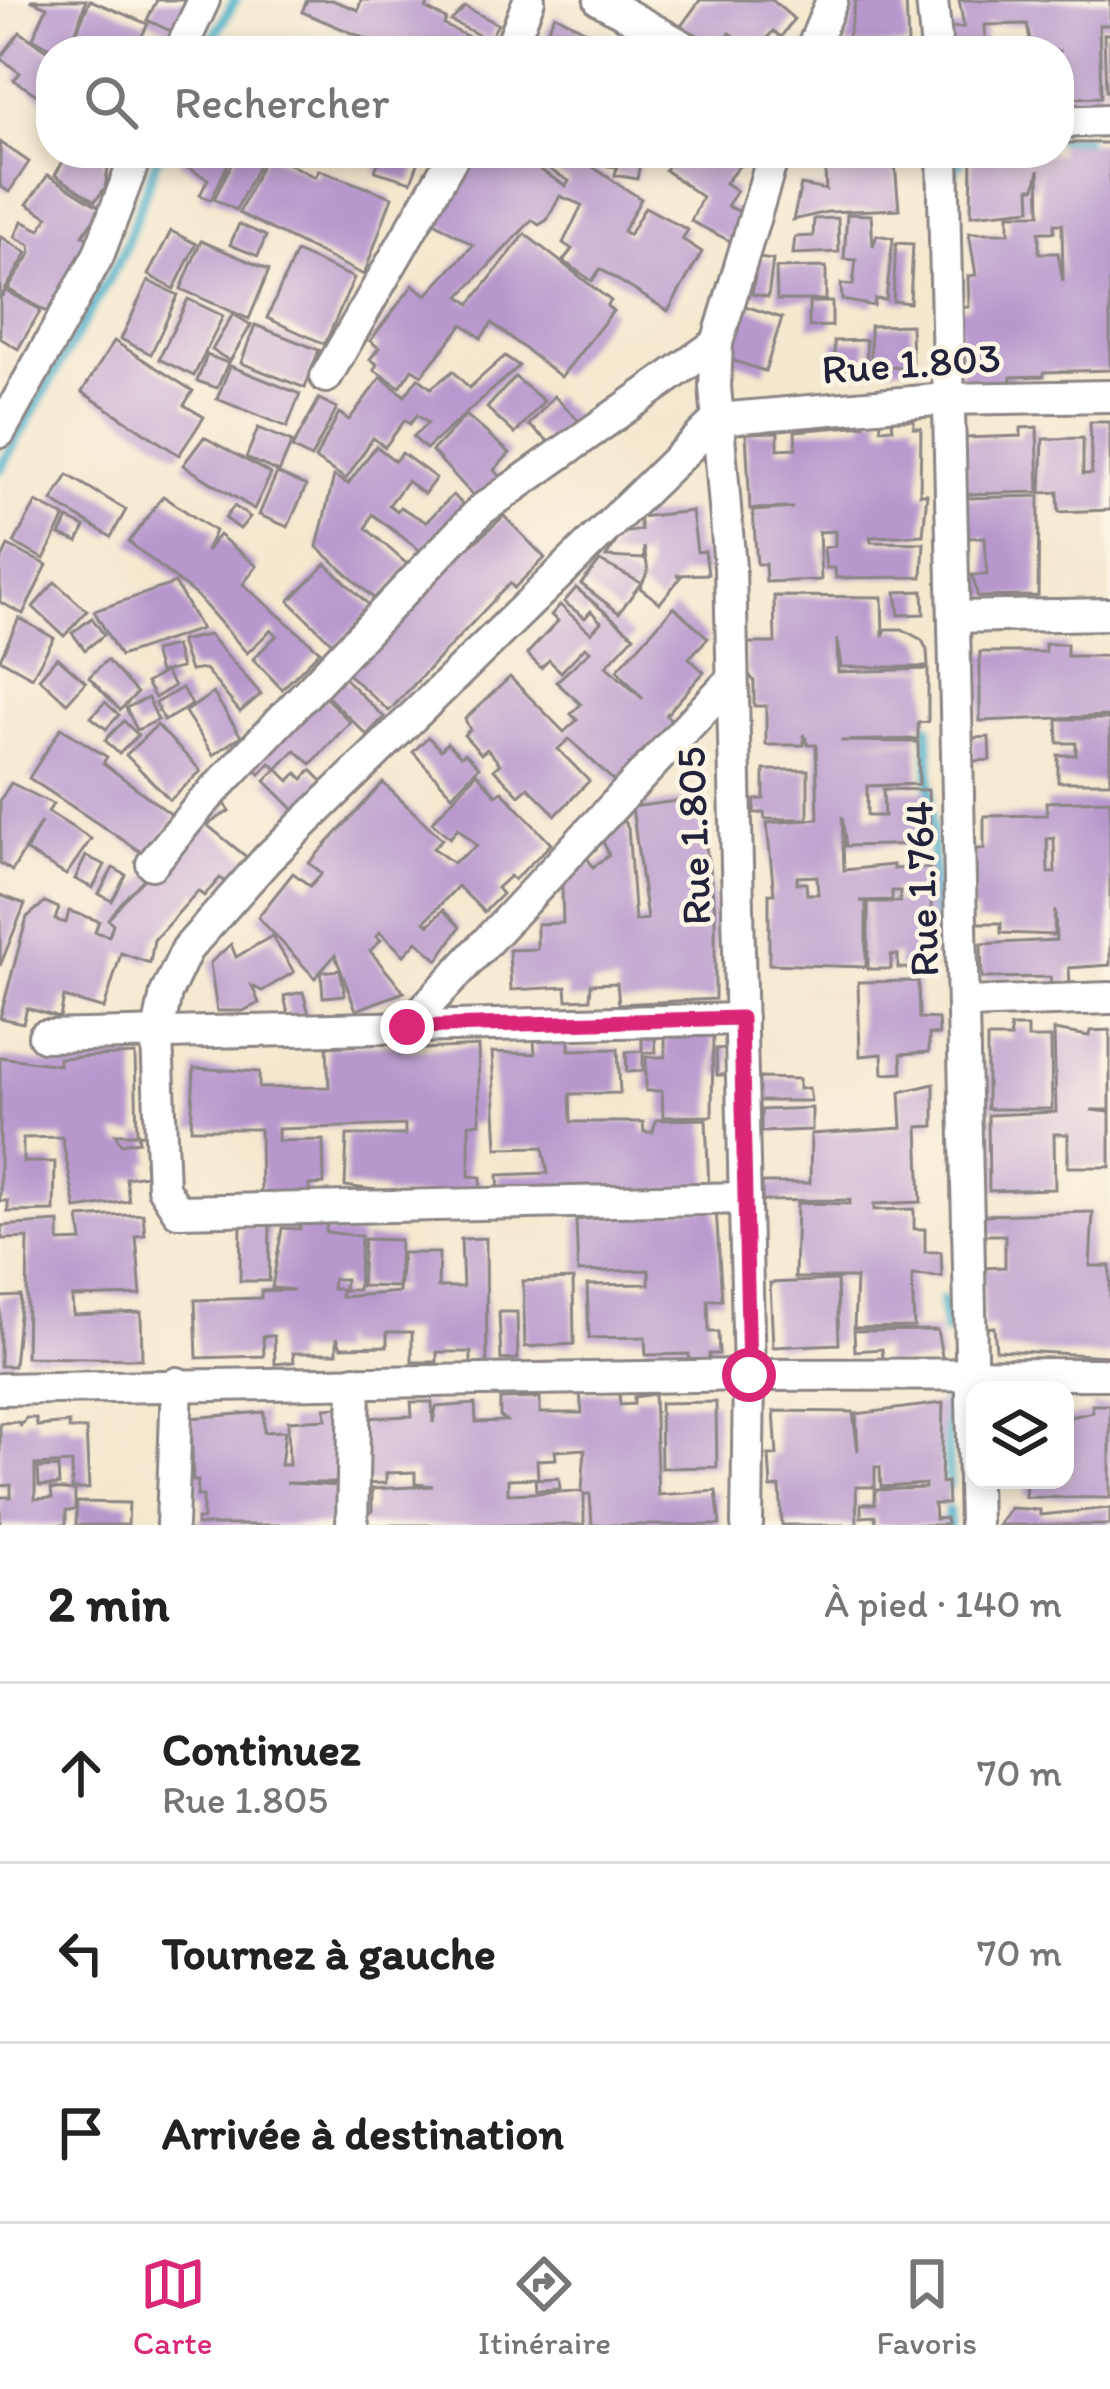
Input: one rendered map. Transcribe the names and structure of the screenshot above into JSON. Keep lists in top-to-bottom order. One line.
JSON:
{"streets":{"street":["Rue 1.803","Rue 1.805","Rue 1.764"]},"crossings":[["Rue 1.803","Rue 1.805"],["Rue 1.803","Rue 1.764"]],"page":{"search":"Rechercher","heading":["2 min","À pied · 140 m"],"list":[["Continuez","Rue 1.805","70 m"],["Tournez à gauche","70 m"],"Arrivée à destination"],"nav":["Carte","Itinéraire","Favoris"]}}
